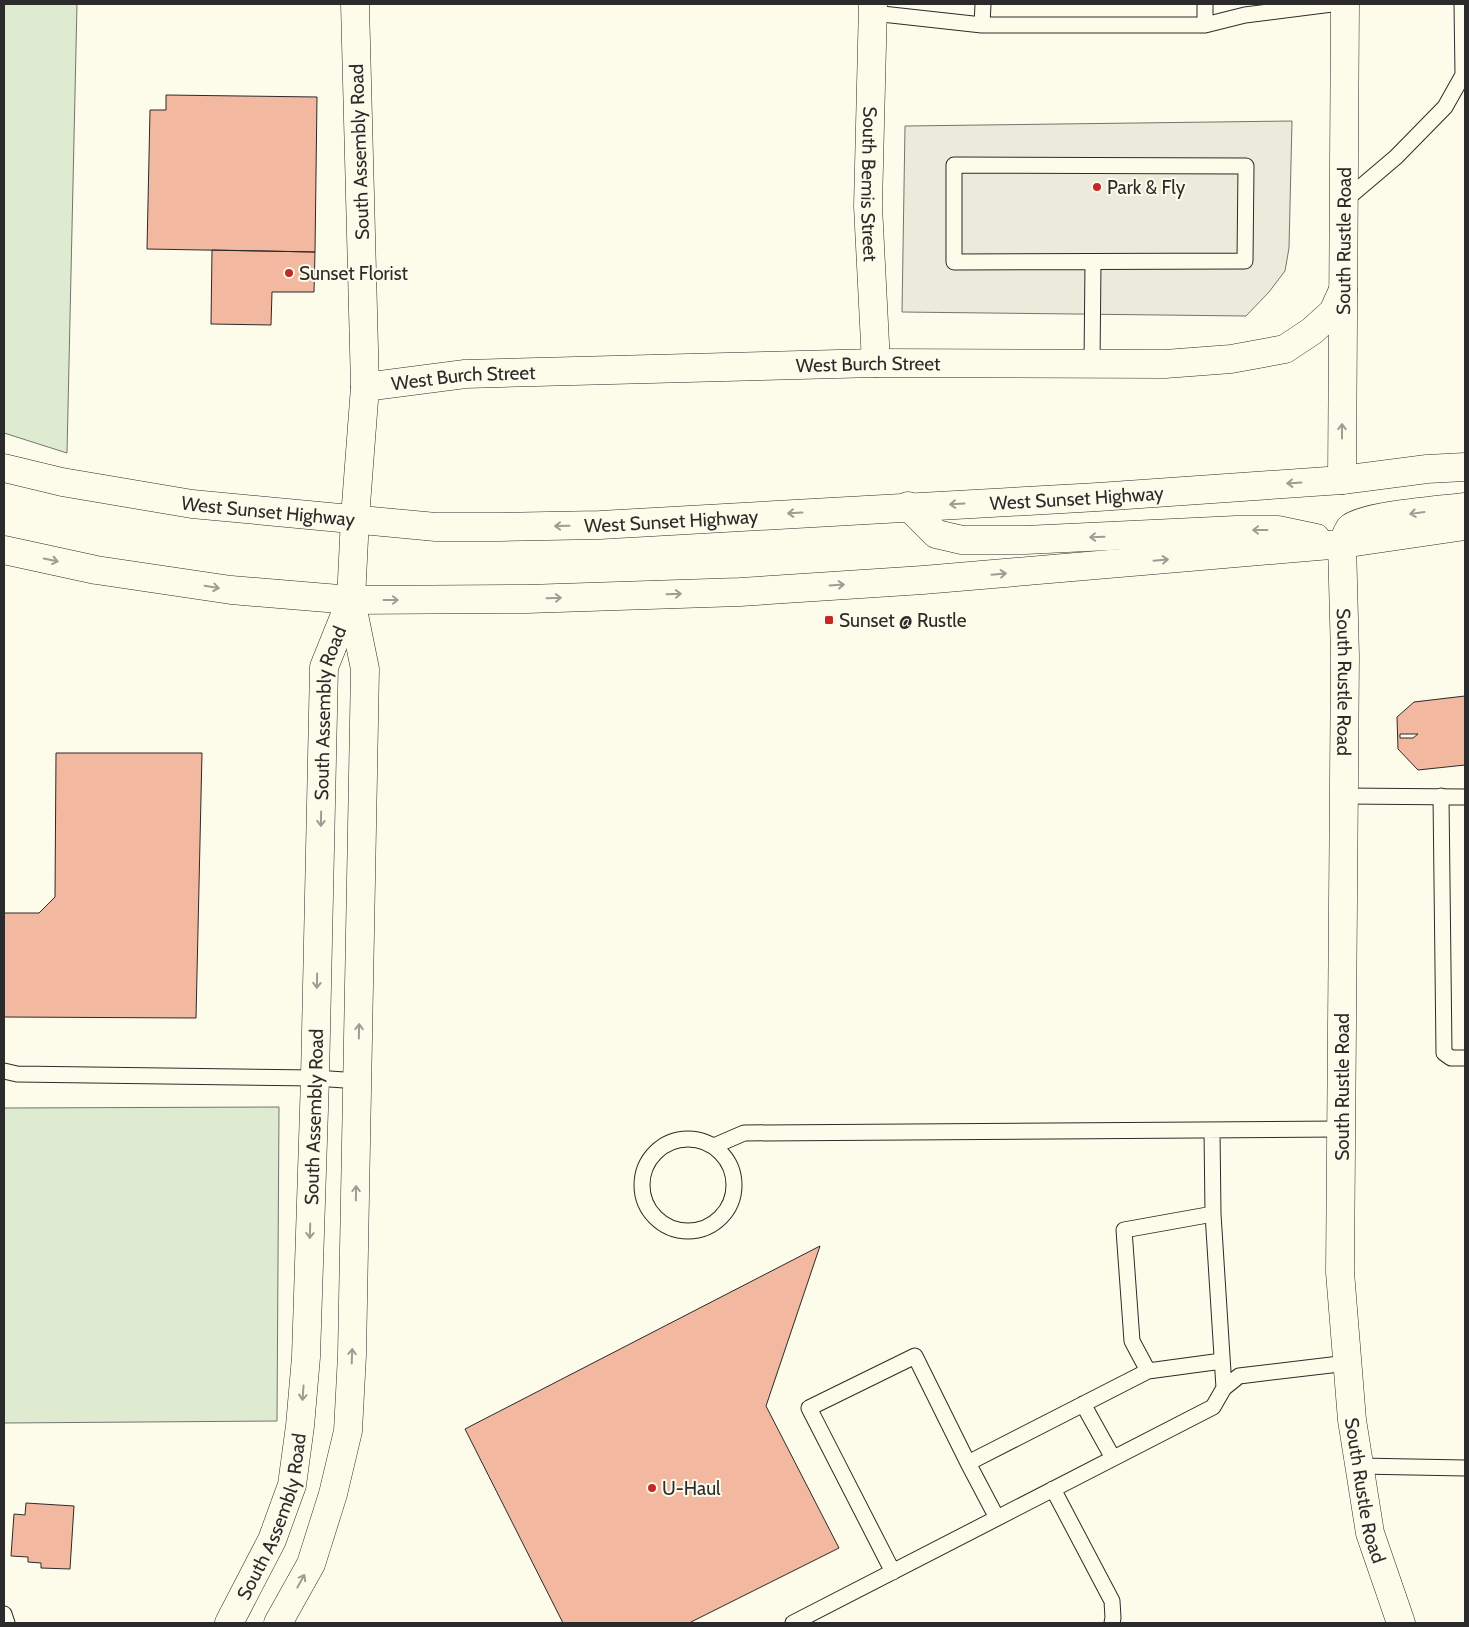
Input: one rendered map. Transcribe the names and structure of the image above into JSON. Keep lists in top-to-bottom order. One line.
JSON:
{"streets":{"street":["South Assembly Road","South Bemis Street","South Rustle Road","West Burch Street","West Sunset Highway"]},"crossings":[["South Assembly Road","West Burch Street"],["South Assembly Road","West Sunset Highway"],["South Bemis Street","West Burch Street"],["South Rustle Road","West Burch Street"],["South Rustle Road","West Sunset Highway"]],"places":{"other":["Park & Fly","Sunset Florist","U-Haul"],"transit":["Sunset @ Rustle"]}}
